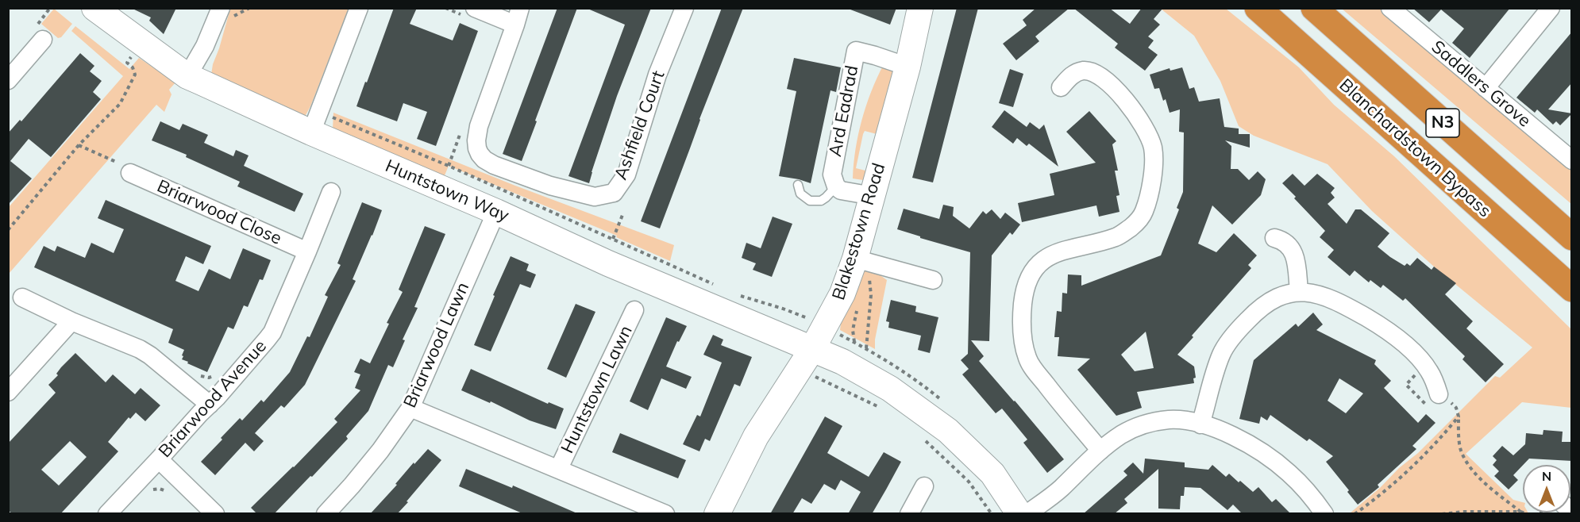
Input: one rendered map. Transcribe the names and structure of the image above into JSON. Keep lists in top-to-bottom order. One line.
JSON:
{"streets":{"highway":["N3","Blanchardstown Bypass"],"street":["Saddlers Grove","Ard Eadrad","Ashfield Court","Huntstown Way","Briarwood Close","Blakestown Road","Briarwood Lawn","Huntstown Lawn","Briarwood Avenue"]},"crossings":[["Ard Eadrad","Blakestown Road"],["N3","Blanchardstown Bypass"],["Huntstown Way","Blakestown Road"],["Huntstown Way","Briarwood Lawn"],["Briarwood Close","Briarwood Avenue"],["Briarwood Lawn","Huntstown Lawn"]],"north":"top"}
